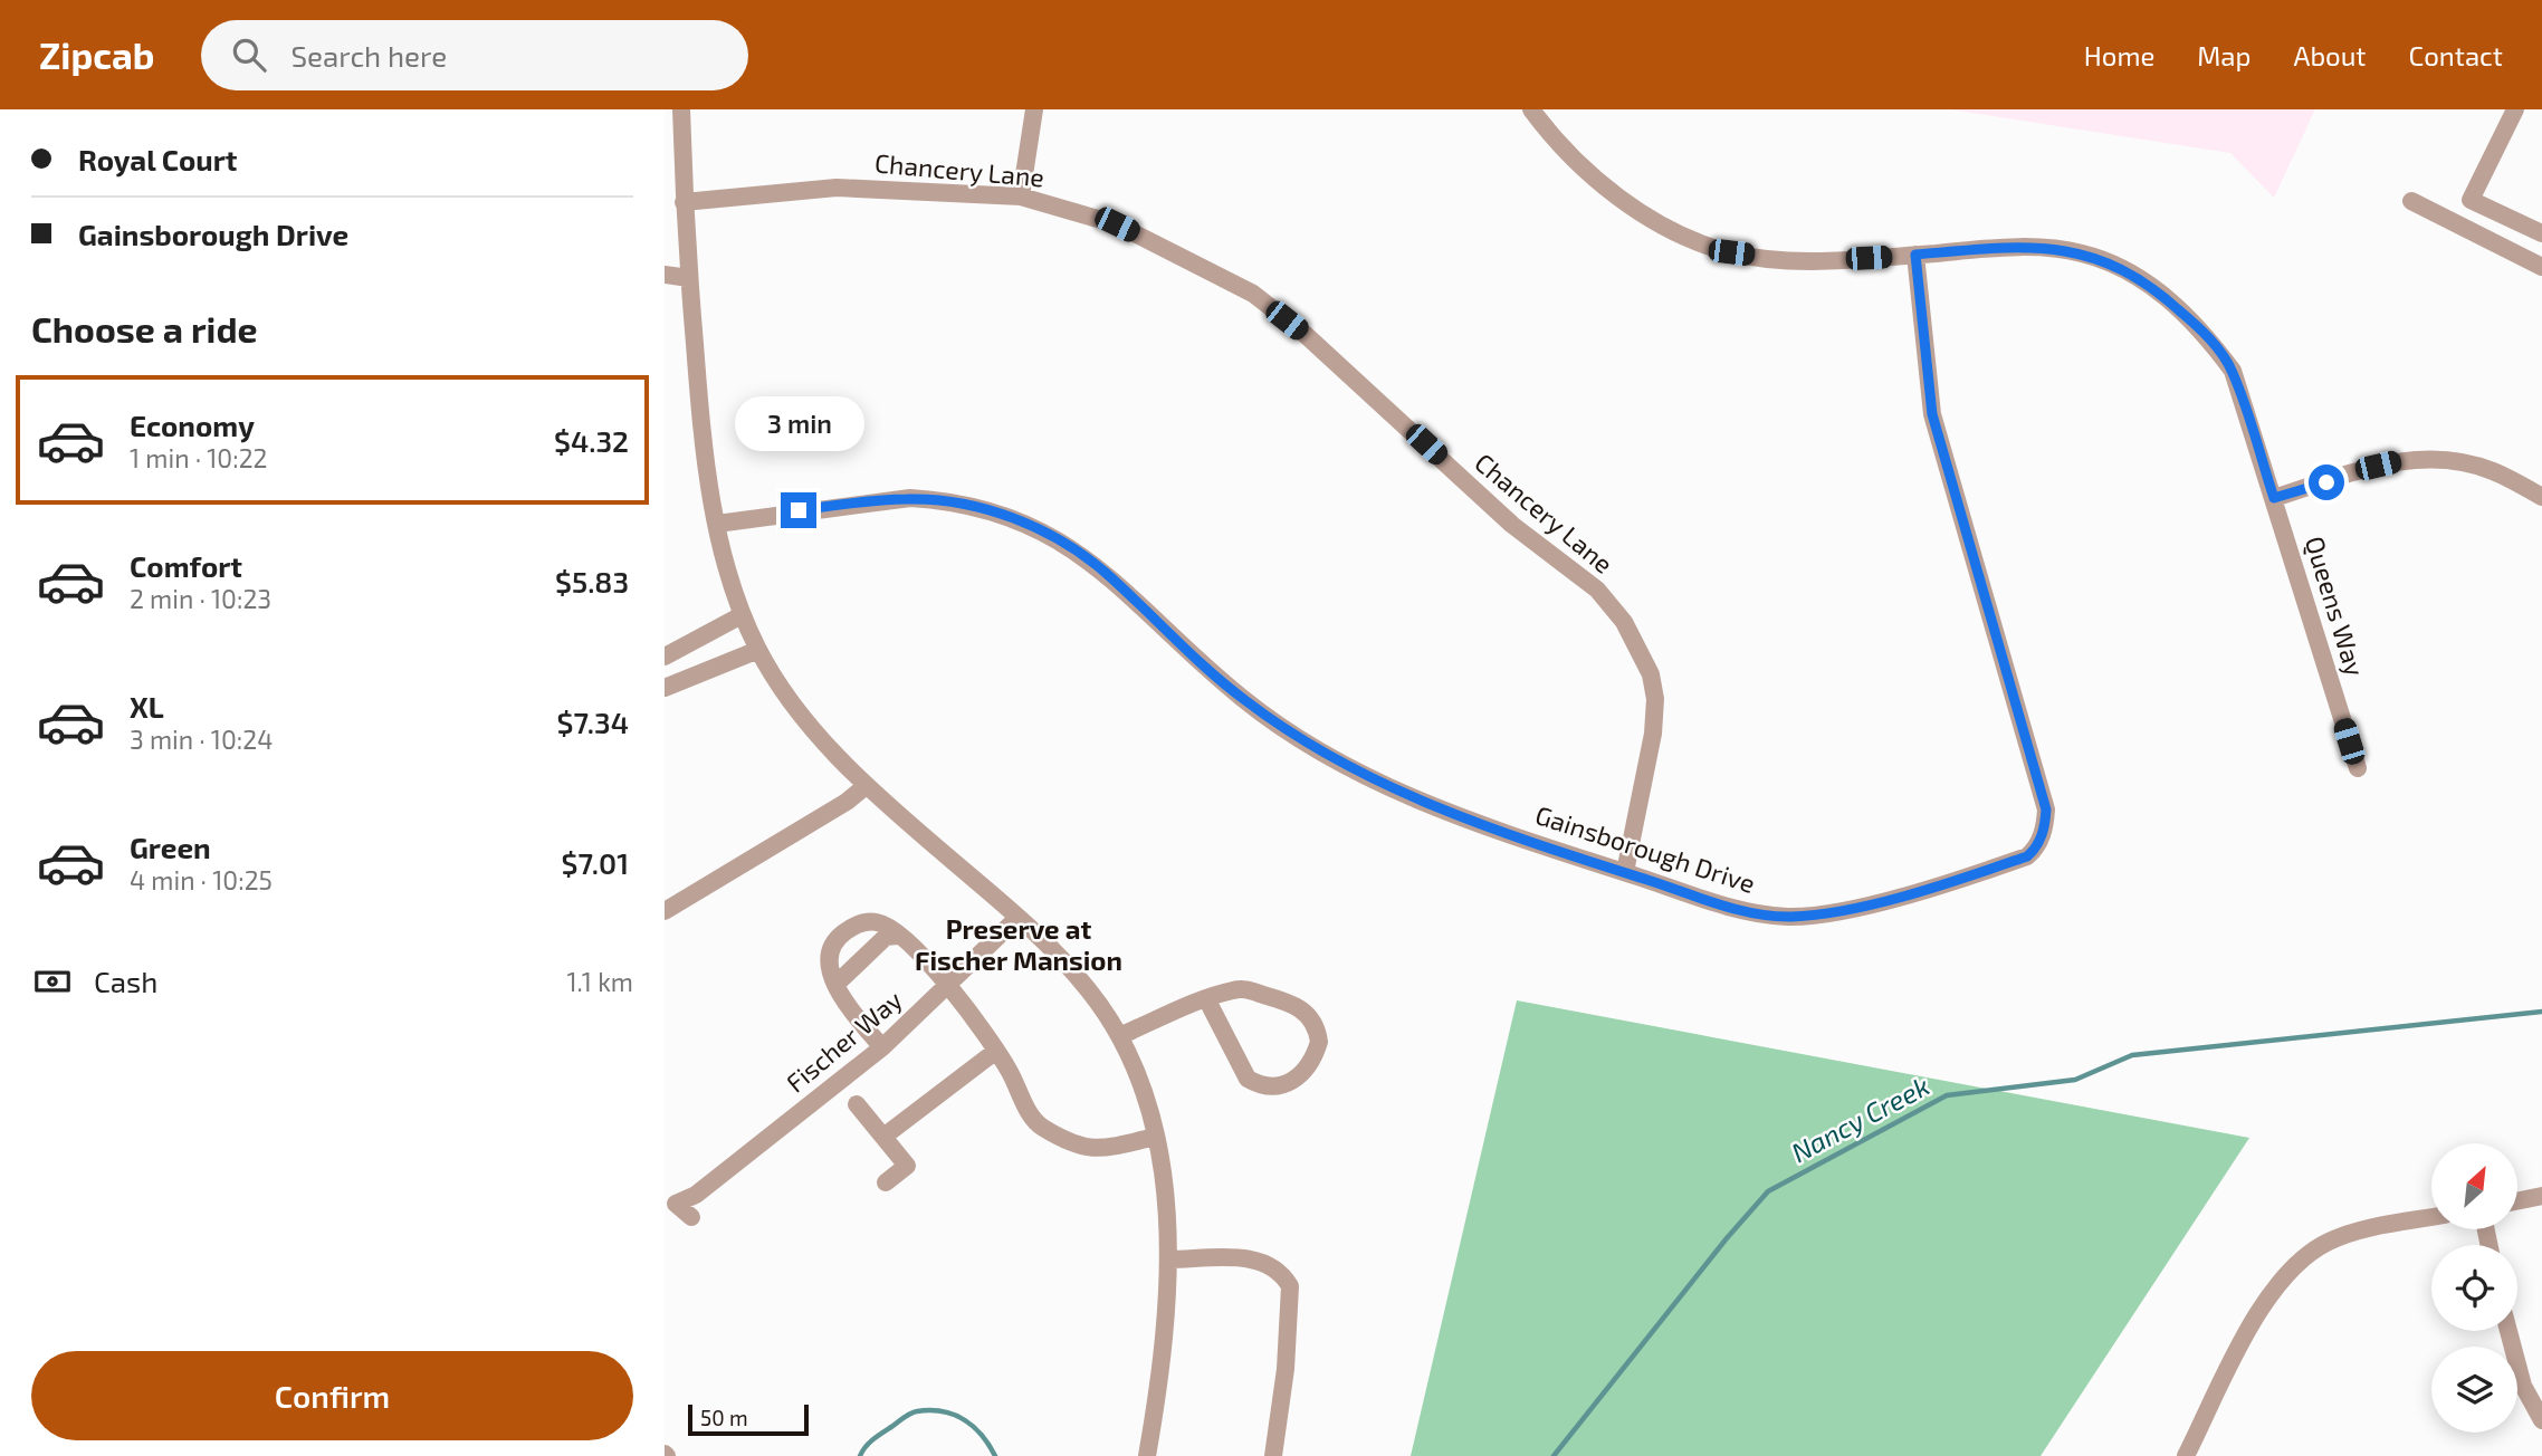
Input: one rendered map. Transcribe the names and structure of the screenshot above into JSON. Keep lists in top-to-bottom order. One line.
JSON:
{"streets":{"street":["Chancery Lane","Queens Way","Gainsborough Drive","Fischer Way"]},"crossings":[["Chancery Lane","Gainsborough Drive"],["Queens Way","Gainsborough Drive"]],"districts":["Preserve at Fischer Mansion"],"water":["Nancy Creek"],"scale_bar":"50 m","north":"top right","page":{"header":"Zipcab","search":"Search here","nav":["Home","Map","About","Contact"],"banner":["Royal Court","Gainsborough Drive"],"heading":"Choose a ride","list":[{"name":"Economy","note":"1 min · 10:22","value":"$4.32"},{"name":"Comfort","note":"2 min · 10:23","value":"$5.83"},{"name":"XL","note":"3 min · 10:24","value":"$7.34"},{"name":"Green","note":"4 min · 10:25","value":"$7.01"}],"bubble":"3 min","pay":["Cash","1.1 km"],"buttons":"Confirm","scale":"50 m"}}
